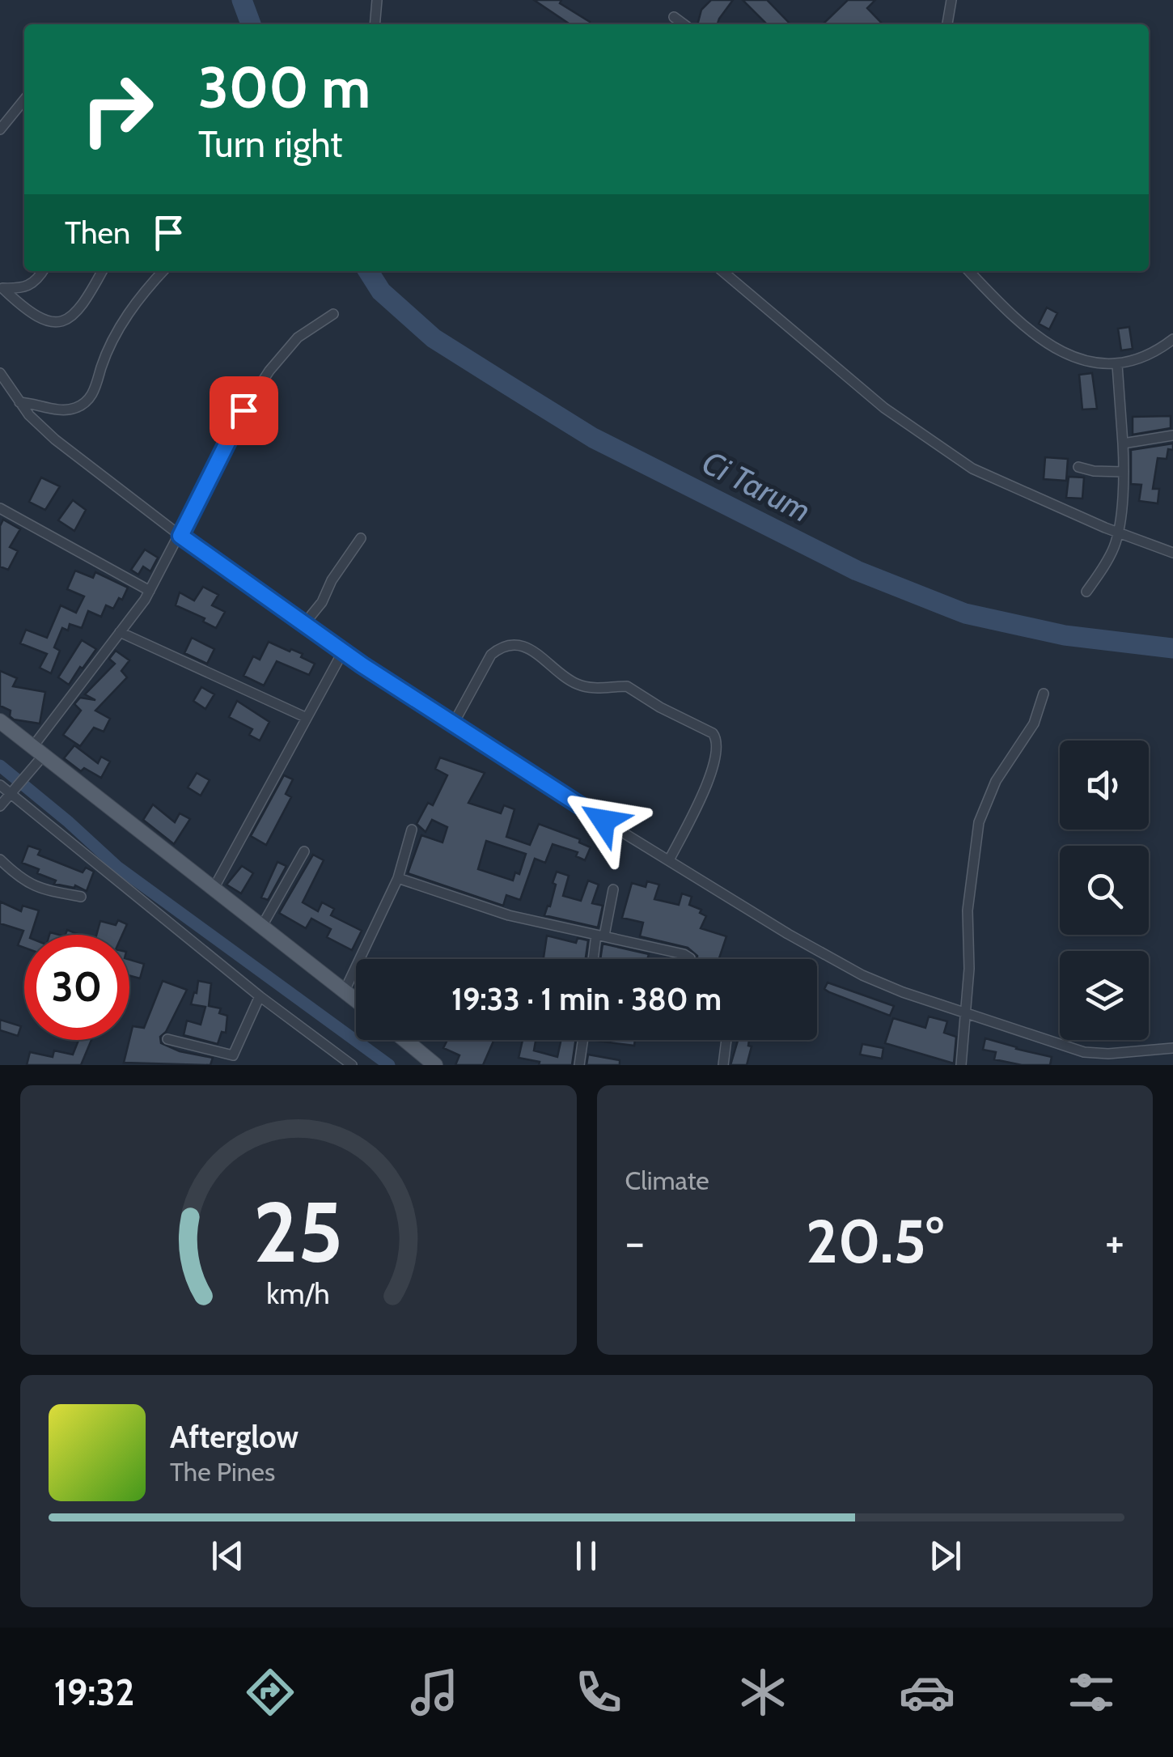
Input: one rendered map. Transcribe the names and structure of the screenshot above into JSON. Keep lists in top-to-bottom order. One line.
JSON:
{"water":["Ci Tarum"],"page":{"turn":["300 m","Turn right"],"then":"Then","limit":"30","trip":"19:33 · 1 min · 380 m","tile":"Climate","heat":["−","20.5°","+"],"song":["Afterglow","The Pines"],"tabs":"19:32","gauge":["25","km/h"]}}
